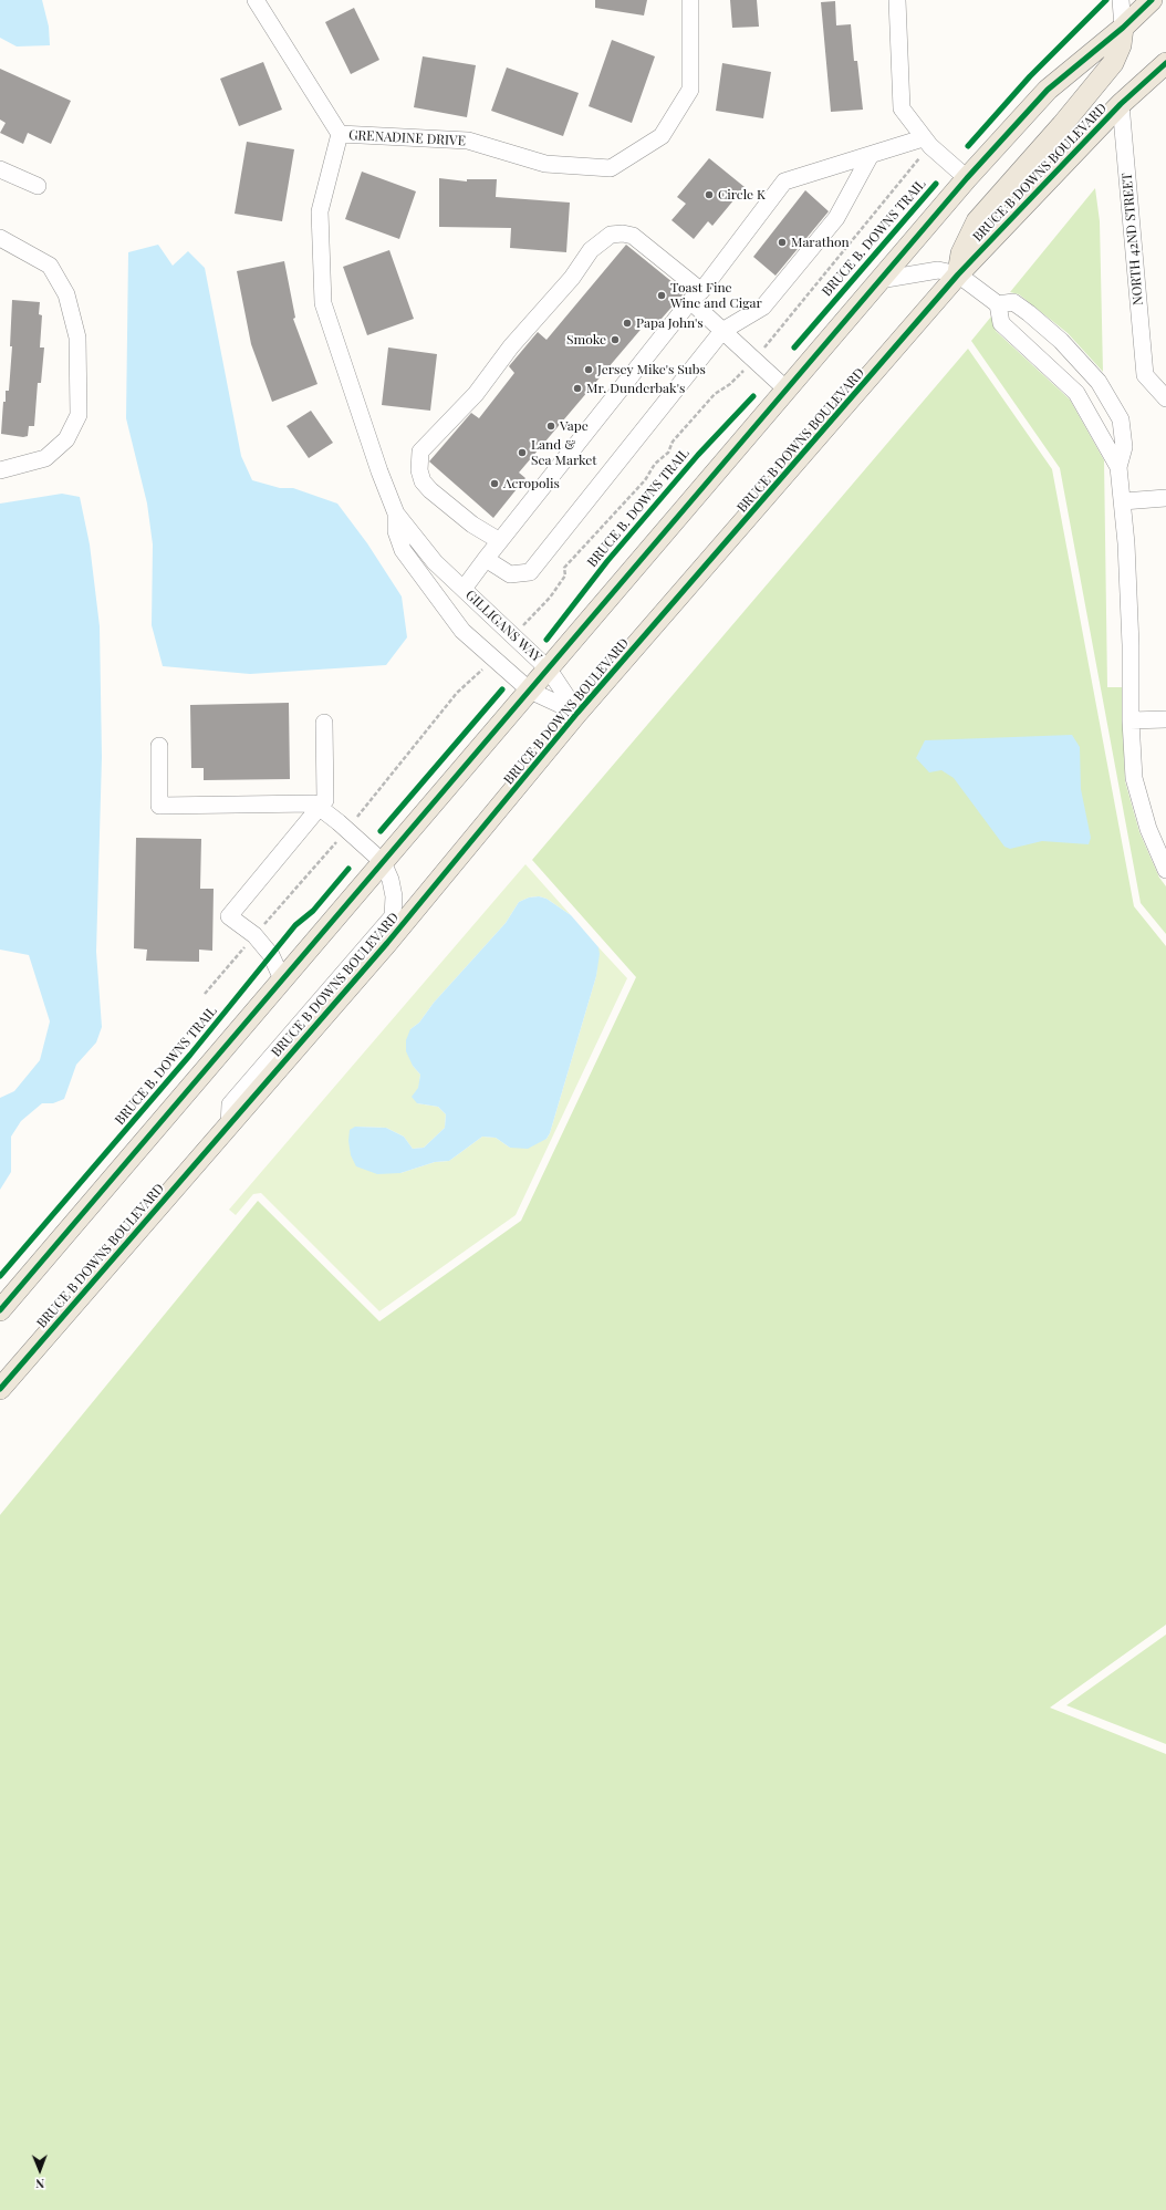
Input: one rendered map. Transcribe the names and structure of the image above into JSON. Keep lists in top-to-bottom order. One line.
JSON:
{"streets":{"main road":["BRUCE B DOWNS BOULEVARD"],"street":["GRENADINE DRIVE","NORTH 42ND STREET","GILLIGANS WAY"],"cycle path":["BRUCE B. DOWNS TRAIL"]},"crossings":[["GRENADINE DRIVE","GILLIGANS WAY"],["BRUCE B DOWNS BOULEVARD","NORTH 42ND STREET"],["BRUCE B DOWNS BOULEVARD","GILLIGANS WAY"]],"places":["Circle K","Marathon","Toast Fine Wine and Cigar","Papa John's","Smoke","Jersey Mike's Subs","Mr. Dunderbak's","Vape","Land & Sea Market","Acropolis"],"north":"bottom"}
